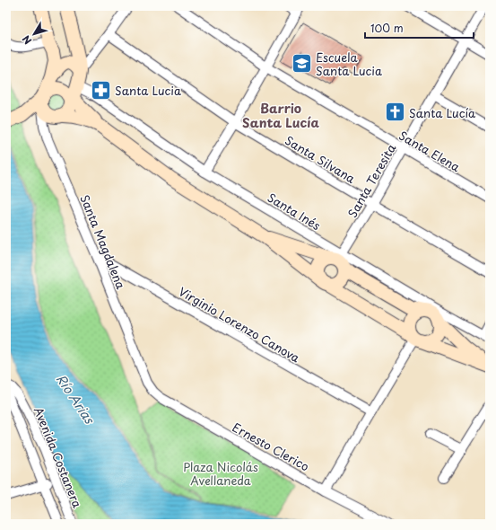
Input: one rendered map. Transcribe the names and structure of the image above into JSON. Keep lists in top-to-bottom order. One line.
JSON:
{"streets":{"street":["Santa Elena","Santa Silvana","Santa Teresita","Santa Inés","Santa Magdalena","Virginio Lorenzo Canova","Ernesto Clerico","Avenida Costanera"]},"crossings":[["Santa Elena","Santa Teresita"],["Santa Silvana","Santa Teresita"],["Santa Teresita","Santa Inés"],["Santa Magdalena","Virginio Lorenzo Canova"],["Santa Magdalena","Ernesto Clerico"]],"districts":["Barrio Santa Lucía"],"water":["Río Arias"],"parks":["Plaza Nicolás Avellaneda"],"places":{"school or university":["Escuela Santa Lucia"],"pharmacy":["Santa Lucia"],"church":["Santa Lucía"]},"scale_bar":"100 m","north":"bottom left"}
